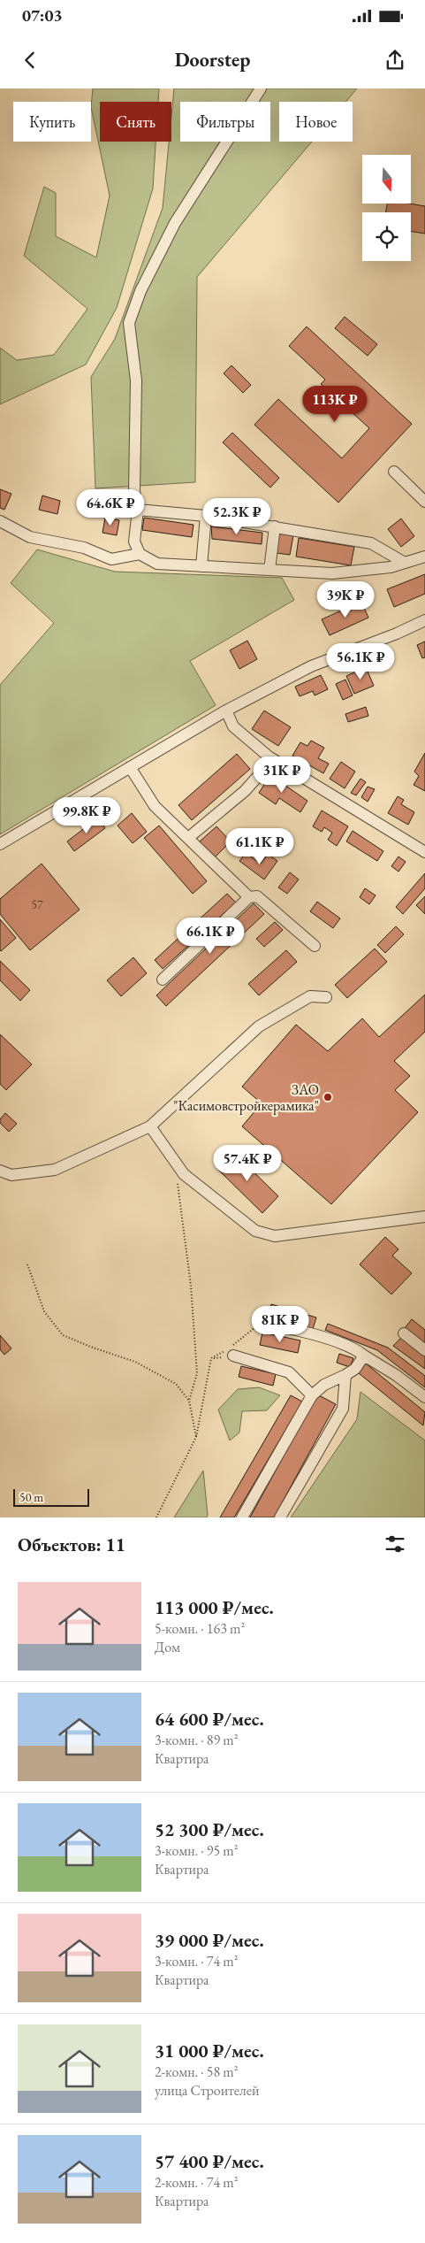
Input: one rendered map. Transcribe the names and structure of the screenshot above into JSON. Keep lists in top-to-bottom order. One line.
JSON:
{"places":["ЗАО \"Касимовстройкерамика\""],"house_numbers":["57"],"scale_bar":"50 m","north":"bottom","page":{"status":"07:03","header":"Doorstep","chip":["Купить","Снять","Фильтры","Новое"],"price":["113K ₽","64.6K ₽","52.3K ₽","39K ₽","56.1K ₽","31K ₽","99.8K ₽","61.1K ₽","66.1K ₽","57.4K ₽","81K ₽"],"scale":"50 m","heading":"Объектов: 11","list":[{"name":"113 000 ₽/мес.","note":"5-комн. · 163 m² · Дом"},{"name":"64 600 ₽/мес.","note":"3-комн. · 89 m² · Квартира"},{"name":"52 300 ₽/мес.","note":"3-комн. · 95 m² · Квартира"},{"name":"39 000 ₽/мес.","note":"3-комн. · 74 m² · Квартира"},{"name":"31 000 ₽/мес.","note":"2-комн. · 58 m² · улица Строителей"},{"name":"57 400 ₽/мес.","note":"2-комн. · 74 m² · Квартира"}]}}
